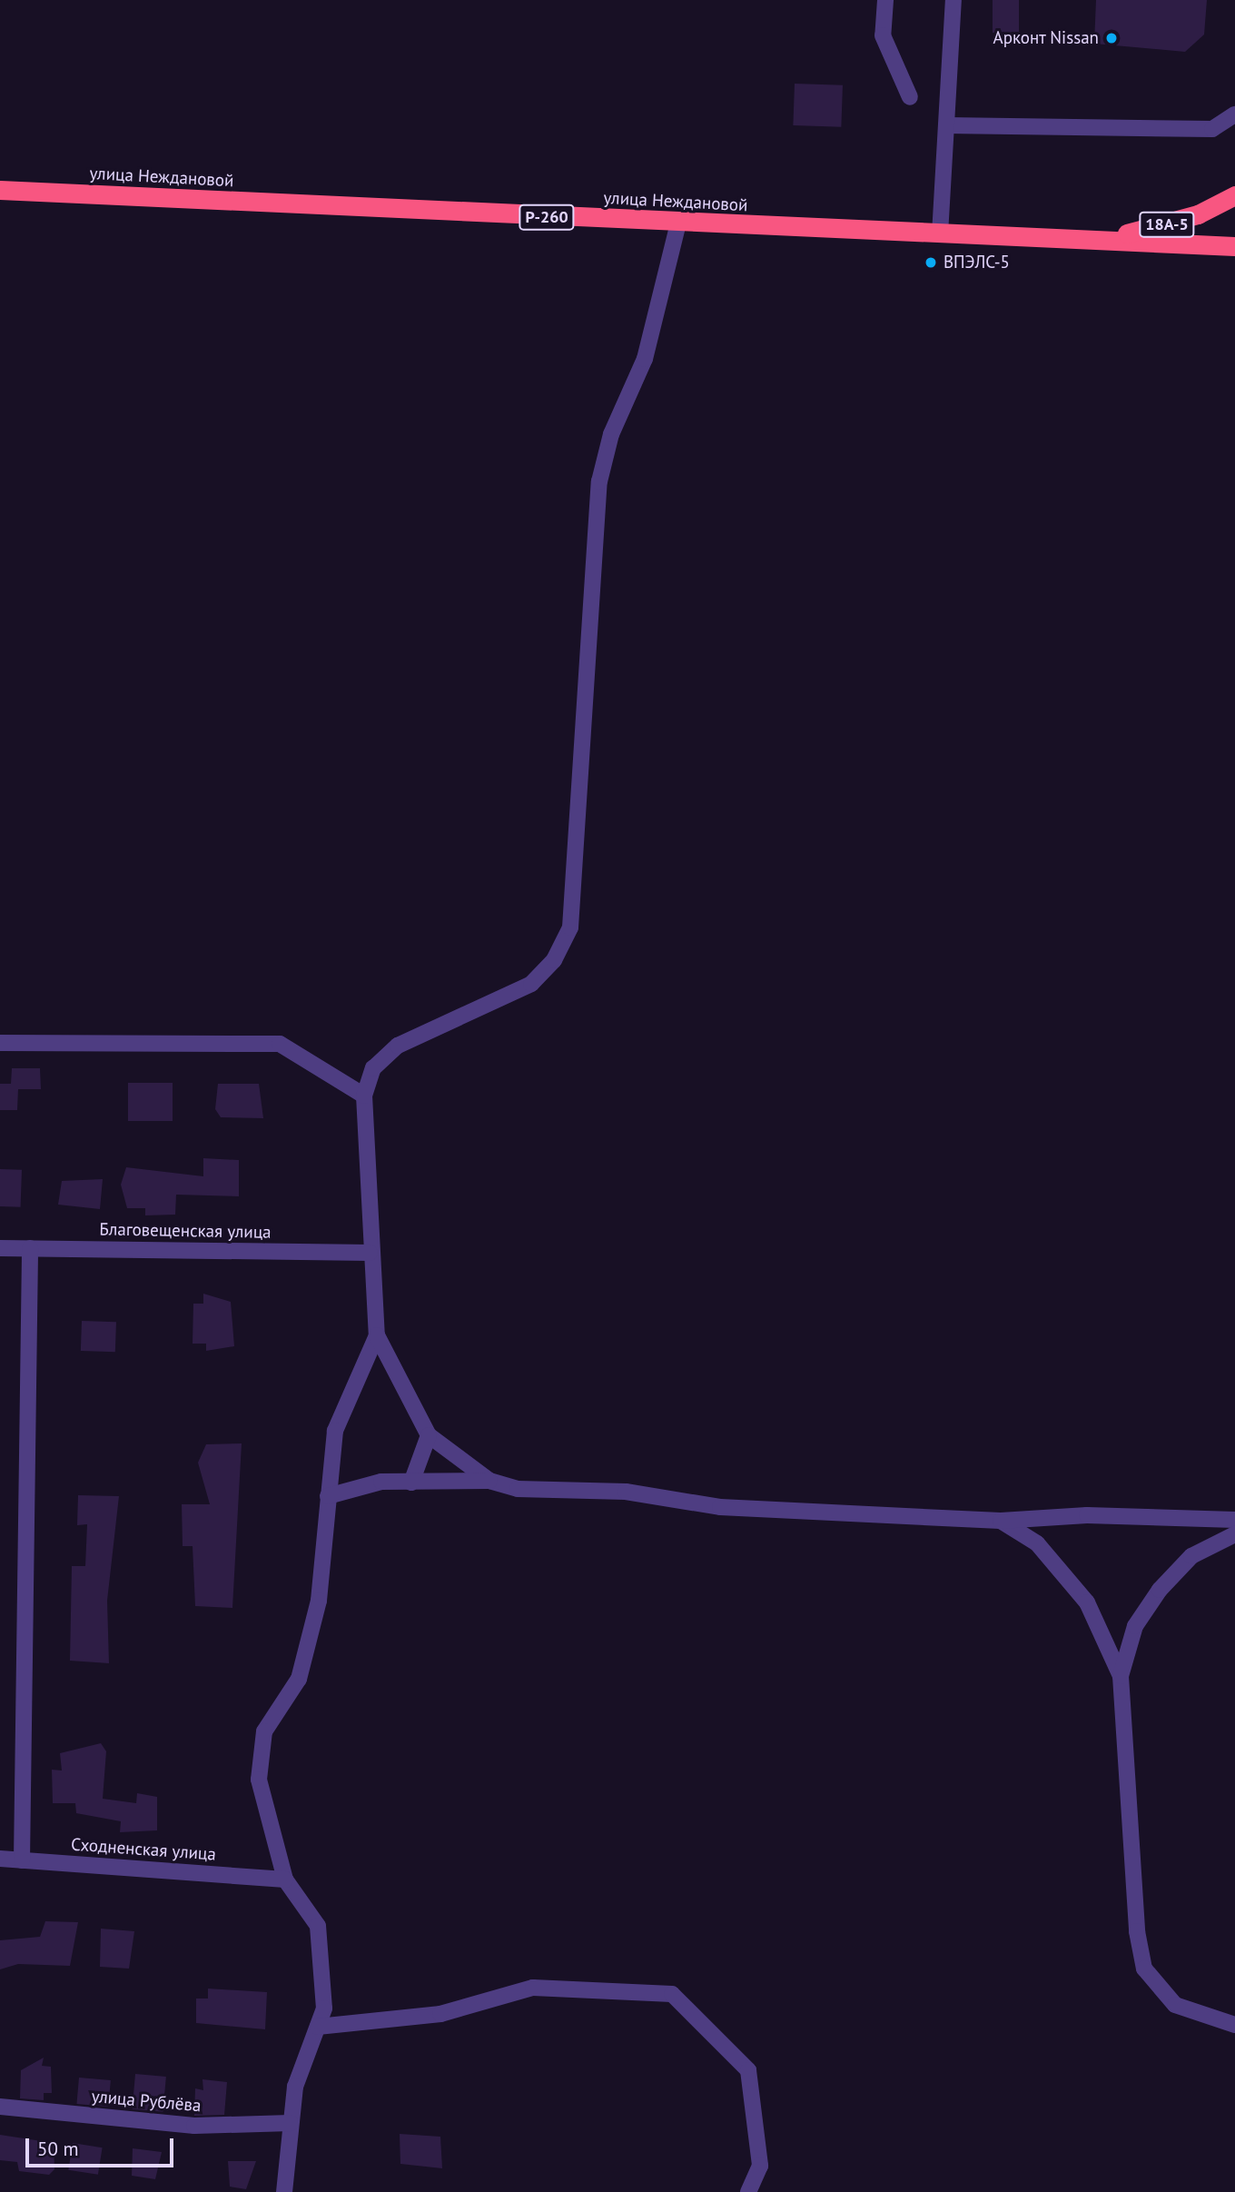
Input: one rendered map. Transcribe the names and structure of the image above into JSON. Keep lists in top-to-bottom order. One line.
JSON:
{"streets":{"highway":["улица Неждановой","Р-260","18А-5"],"street":["Благовещенская улица","Сходненская улица","улица Рублёва"]},"crossings":[["улица Неждановой","18А-5"]],"places":["Арконт Nissan","ВПЭЛС-5"],"scale_bar":"50 m"}
